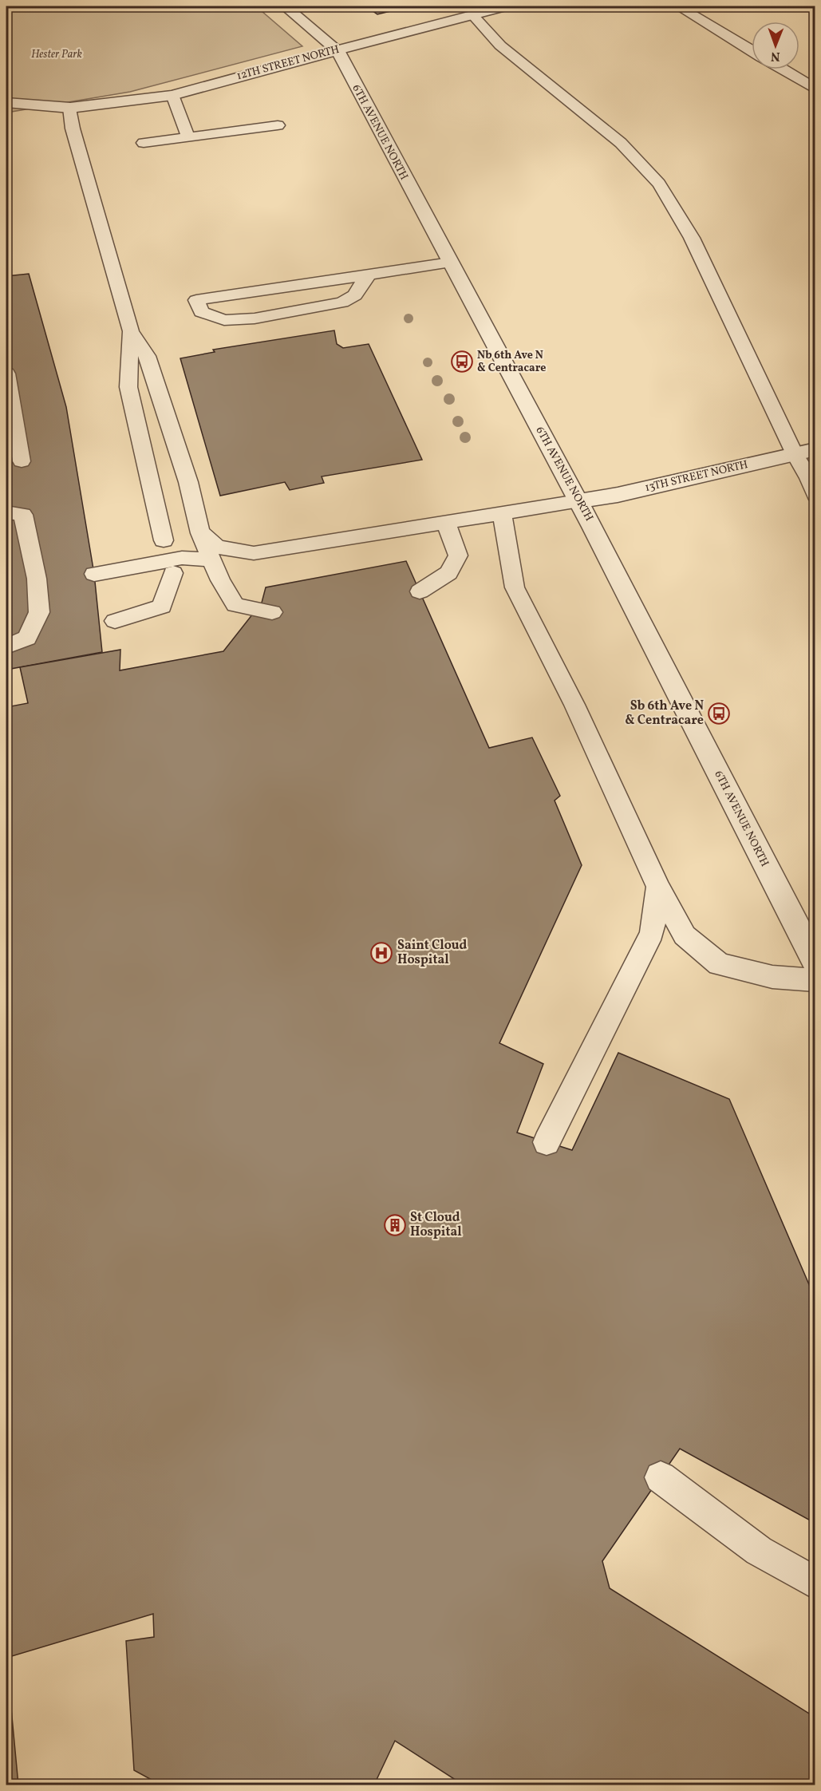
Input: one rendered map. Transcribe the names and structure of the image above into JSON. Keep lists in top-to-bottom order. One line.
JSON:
{"streets":{"street":["12TH STREET NORTH","6TH AVENUE NORTH","13TH STREET NORTH"]},"crossings":[["12TH STREET NORTH","6TH AVENUE NORTH"],["6TH AVENUE NORTH","13TH STREET NORTH"]],"parks":["Hester Park"],"places":{"bus stop":["Nb 6th Ave N & Centracare","Sb 6th Ave N & Centracare"],"hospital":["Saint Cloud Hospital"],"building":["St Cloud Hospital"]},"north":"bottom"}
